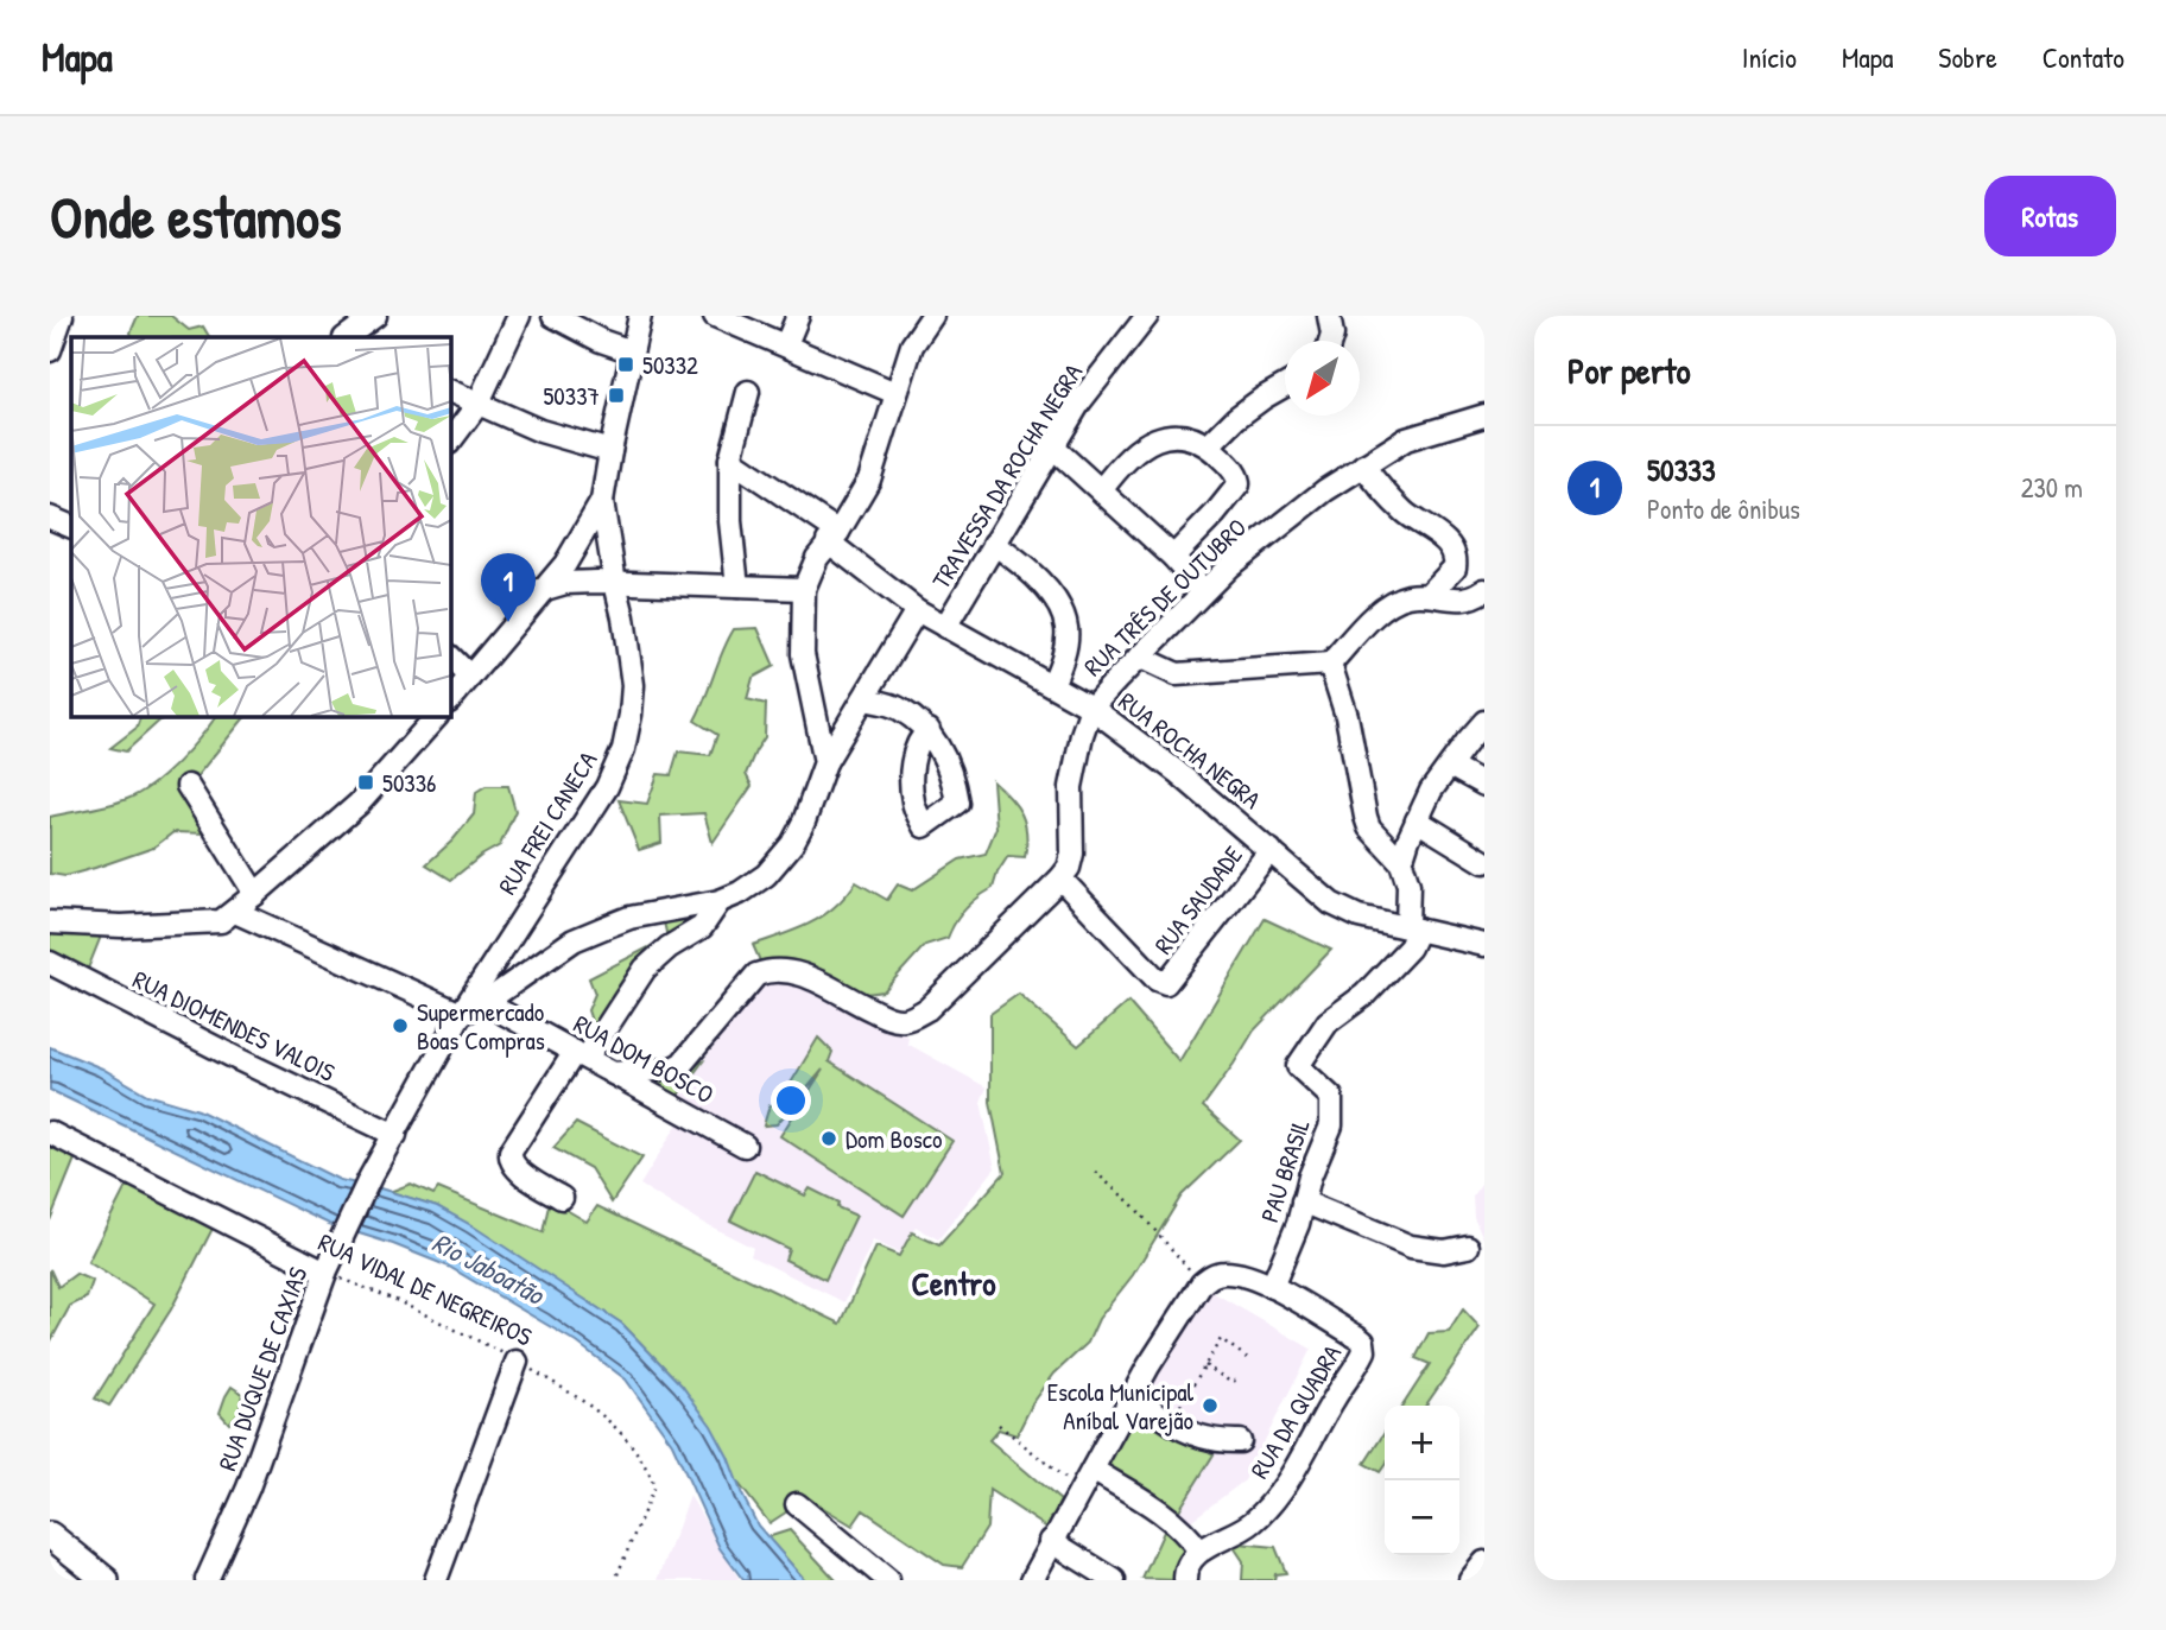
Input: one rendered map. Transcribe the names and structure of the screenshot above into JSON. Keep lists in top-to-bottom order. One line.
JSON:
{"streets":{"street":["TRAVESSA DA ROCHA NEGRA","RUA TRÊS DE OUTUBRO","RUA ROCHA NEGRA","RUA FREI CANECA","RUA SAUDADE","RUA DIOMENDES VALOIS","RUA DOM BOSCO","PAU BRASIL","RUA VIDAL DE NEGREIROS","RUA DUQUE DE CAXIAS","RUA DA QUADRA"]},"crossings":[["TRAVESSA DA ROCHA NEGRA","RUA ROCHA NEGRA"],["RUA TRÊS DE OUTUBRO","RUA ROCHA NEGRA"],["RUA TRÊS DE OUTUBRO","RUA SAUDADE"],["RUA ROCHA NEGRA","RUA SAUDADE"],["RUA ROCHA NEGRA","PAU BRASIL"],["RUA FREI CANECA","RUA DIOMENDES VALOIS"],["RUA FREI CANECA","RUA DOM BOSCO"],["RUA FREI CANECA","RUA DUQUE DE CAXIAS"],["PAU BRASIL","RUA DA QUADRA"],["RUA VIDAL DE NEGREIROS","RUA DUQUE DE CAXIAS"]],"districts":["Centro"],"water":["Rio Jaboatão"],"places":{"transit":["50332","50337","50336"],"other":["Supermercado Boas Compras","Dom Bosco","Escola Municipal Aníbal Varejão"]},"north":"bottom left","page":{"header":"Mapa","nav":["Início","Mapa","Sobre","Contato"],"buttons":"Rotas","title":"Onde estamos","heading":"Por perto","list":[{"mark":"1","name":"50333","note":"Ponto de ônibus","value":"230 m"}],"pins":"1","map_buttons":["+","−"]}}
